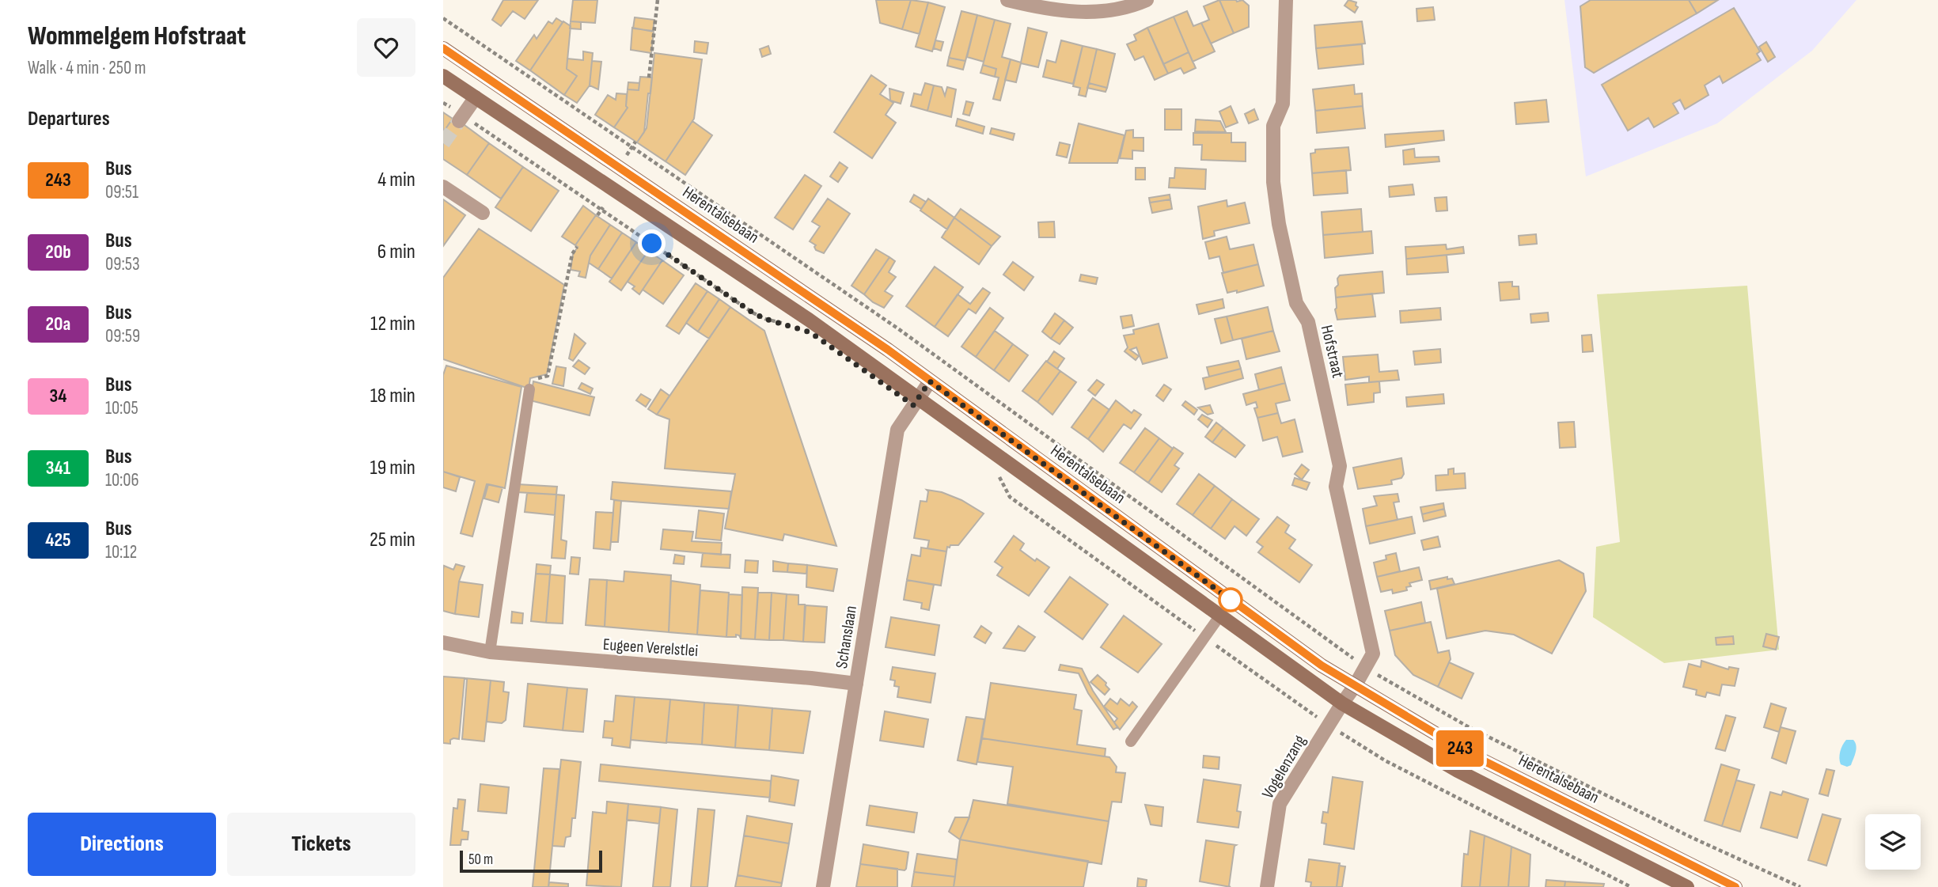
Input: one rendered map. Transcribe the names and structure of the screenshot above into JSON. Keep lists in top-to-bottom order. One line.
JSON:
{"streets":{"main road":["Herentalsebaan"],"street":["Hofstraat","Schanslaan","Eugeen Verelstlei","Vogelenzang"]},"crossings":[["Herentalsebaan","Hofstraat"],["Herentalsebaan","Schanslaan"],["Hofstraat","Vogelenzang"],["Schanslaan","Eugeen Verelstlei"]],"lines":["bus line 243"],"scale_bar":"50 m","page":{"heading":[["Wommelgem Hofstraat","Walk · 4 min · 250 m"],"Departures"],"on_map":"243","list":[{"mark":"243","name":"Bus","note":"09:51","value":"4 min"},{"mark":"20b","name":"Bus","note":"09:53","value":"6 min"},{"mark":"20a","name":"Bus","note":"09:59","value":"12 min"},{"mark":"34","name":"Bus","note":"10:05","value":"18 min"},{"mark":"341","name":"Bus","note":"10:06","value":"19 min"},{"mark":"425","name":"Bus","note":"10:12","value":"25 min"}],"buttons":["Directions","Tickets"],"scale":"50 m"}}
